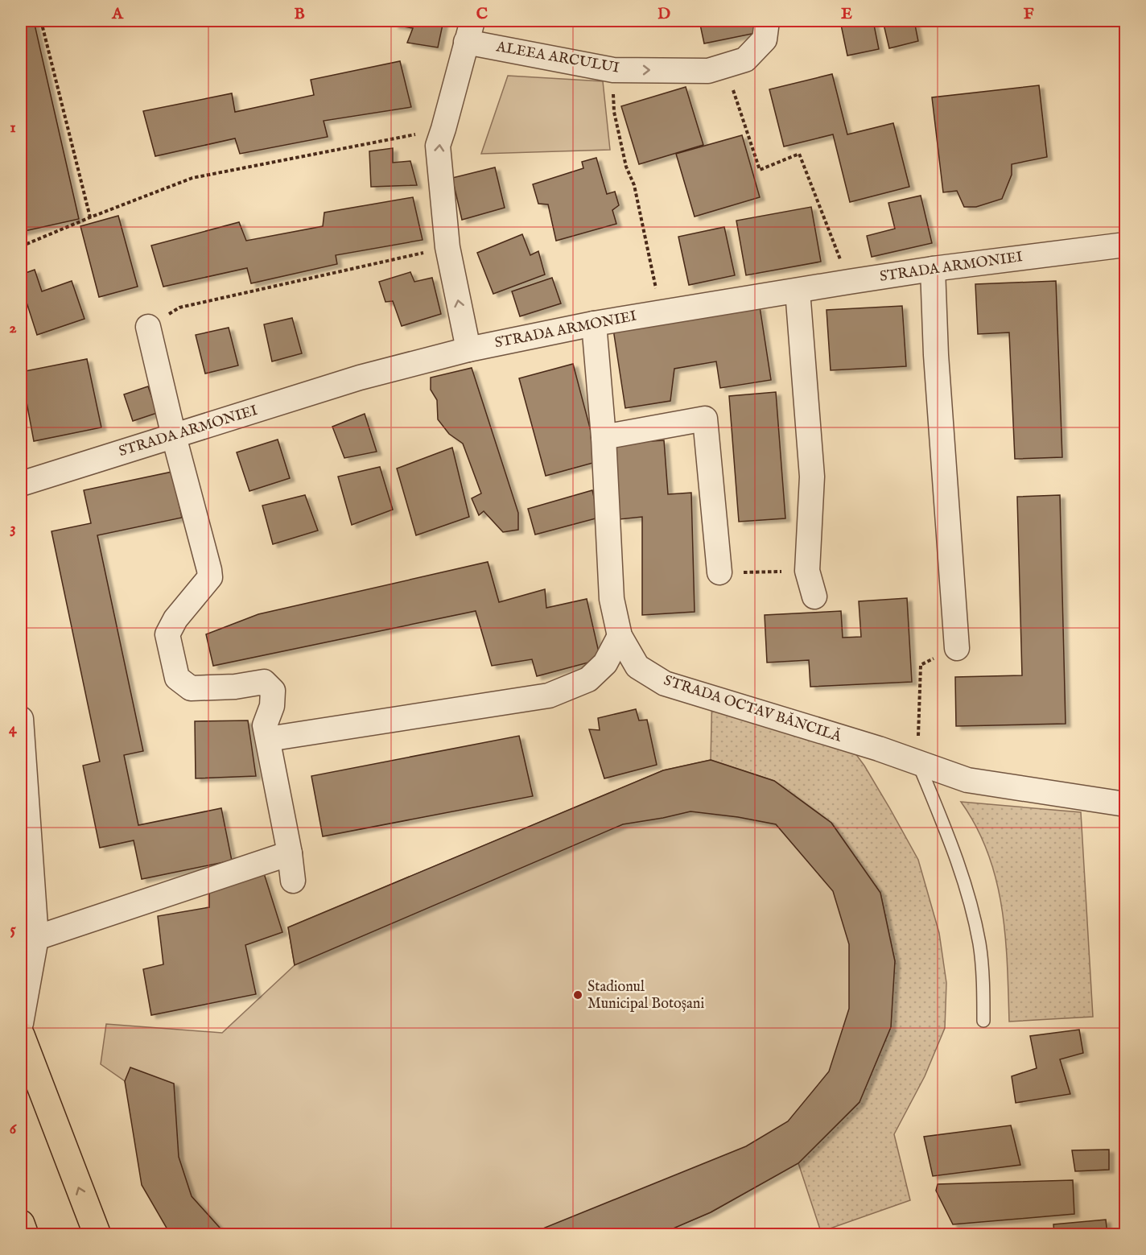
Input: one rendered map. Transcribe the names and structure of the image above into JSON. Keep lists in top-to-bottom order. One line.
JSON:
{"streets":{"street":["ALEEA ARCULUI","STRADA ARMONIEI","STRADA OCTAV BĂNCILĂ"]},"crossings":[["STRADA ARMONIEI","STRADA OCTAV BĂNCILĂ"]],"places":["Stadionul Municipal Botoșani"],"grid":{"columns":["A","B","C","D","E","F"],"rows":["1","2","3","4","5","6"]}}
